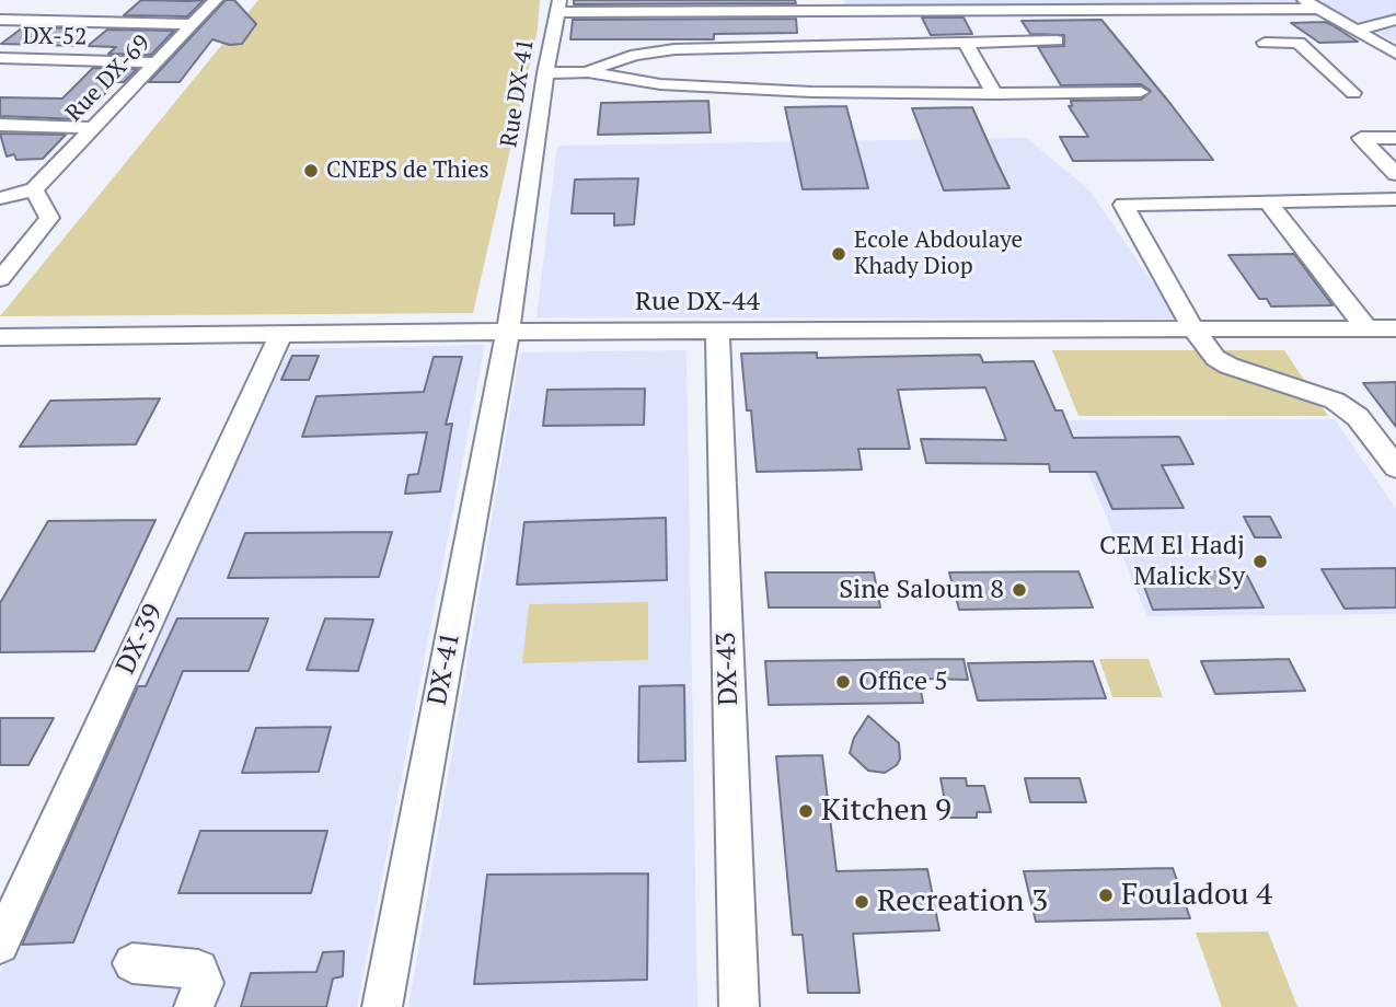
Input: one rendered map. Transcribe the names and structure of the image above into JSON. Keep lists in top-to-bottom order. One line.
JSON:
{"streets":{"street":["DX-52","Rue DX-69","Rue DX-41","Rue DX-44","DX-39","DX-41","DX-43"]},"crossings":[["DX-52","Rue DX-69"],["Rue DX-41","Rue DX-44"],["Rue DX-41","DX-41"],["Rue DX-44","DX-39"],["Rue DX-44","DX-41"],["Rue DX-44","DX-43"]],"places":["CNEPS de Thies","Ecole Abdoulaye Khady Diop","CEM El Hadj Malick Sy","Sine Saloum 8","Office 5","Kitchen 9","Fouladou 4","Recreation 3"]}
